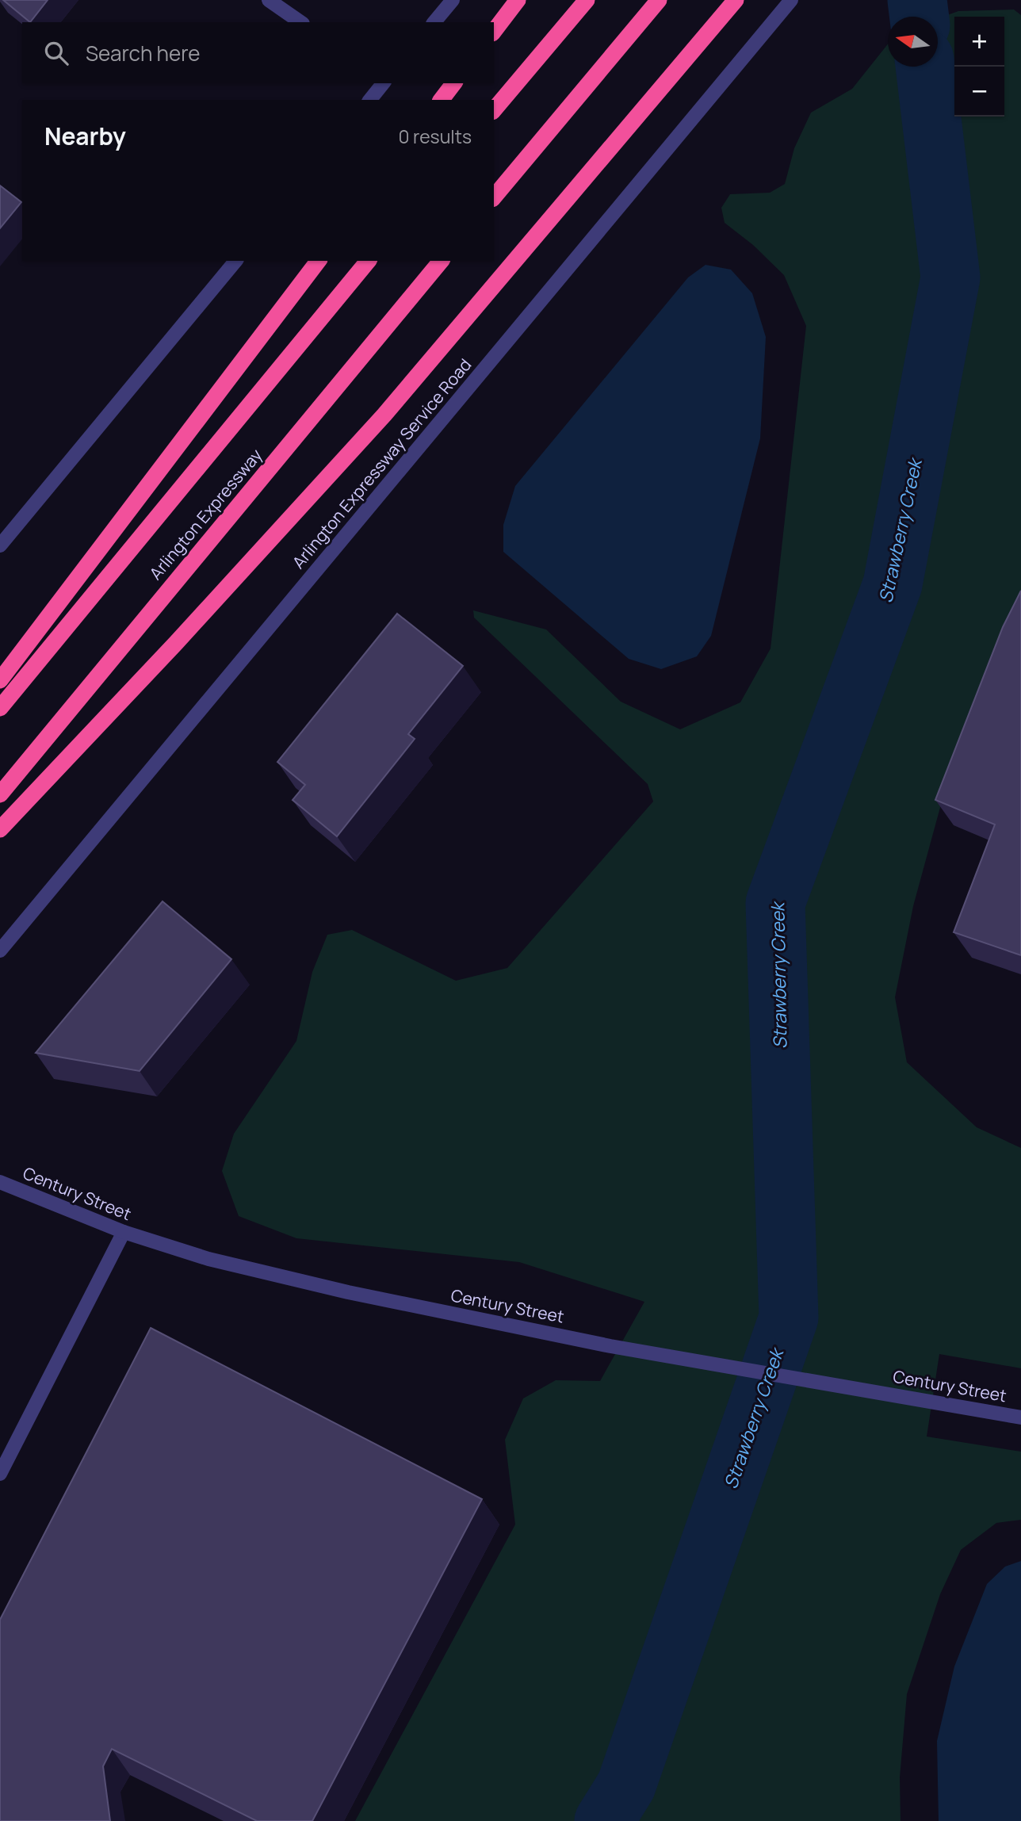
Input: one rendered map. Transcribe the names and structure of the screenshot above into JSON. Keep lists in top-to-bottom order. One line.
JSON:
{"streets":{"highway":["Arlington Expressway"],"street":["Arlington Expressway Service Road","Century Street"]},"water":["Strawberry Creek"],"north":"left","page":{"map_buttons":["+","−"],"search":"Search here","heading":["Nearby","0 results"]}}
